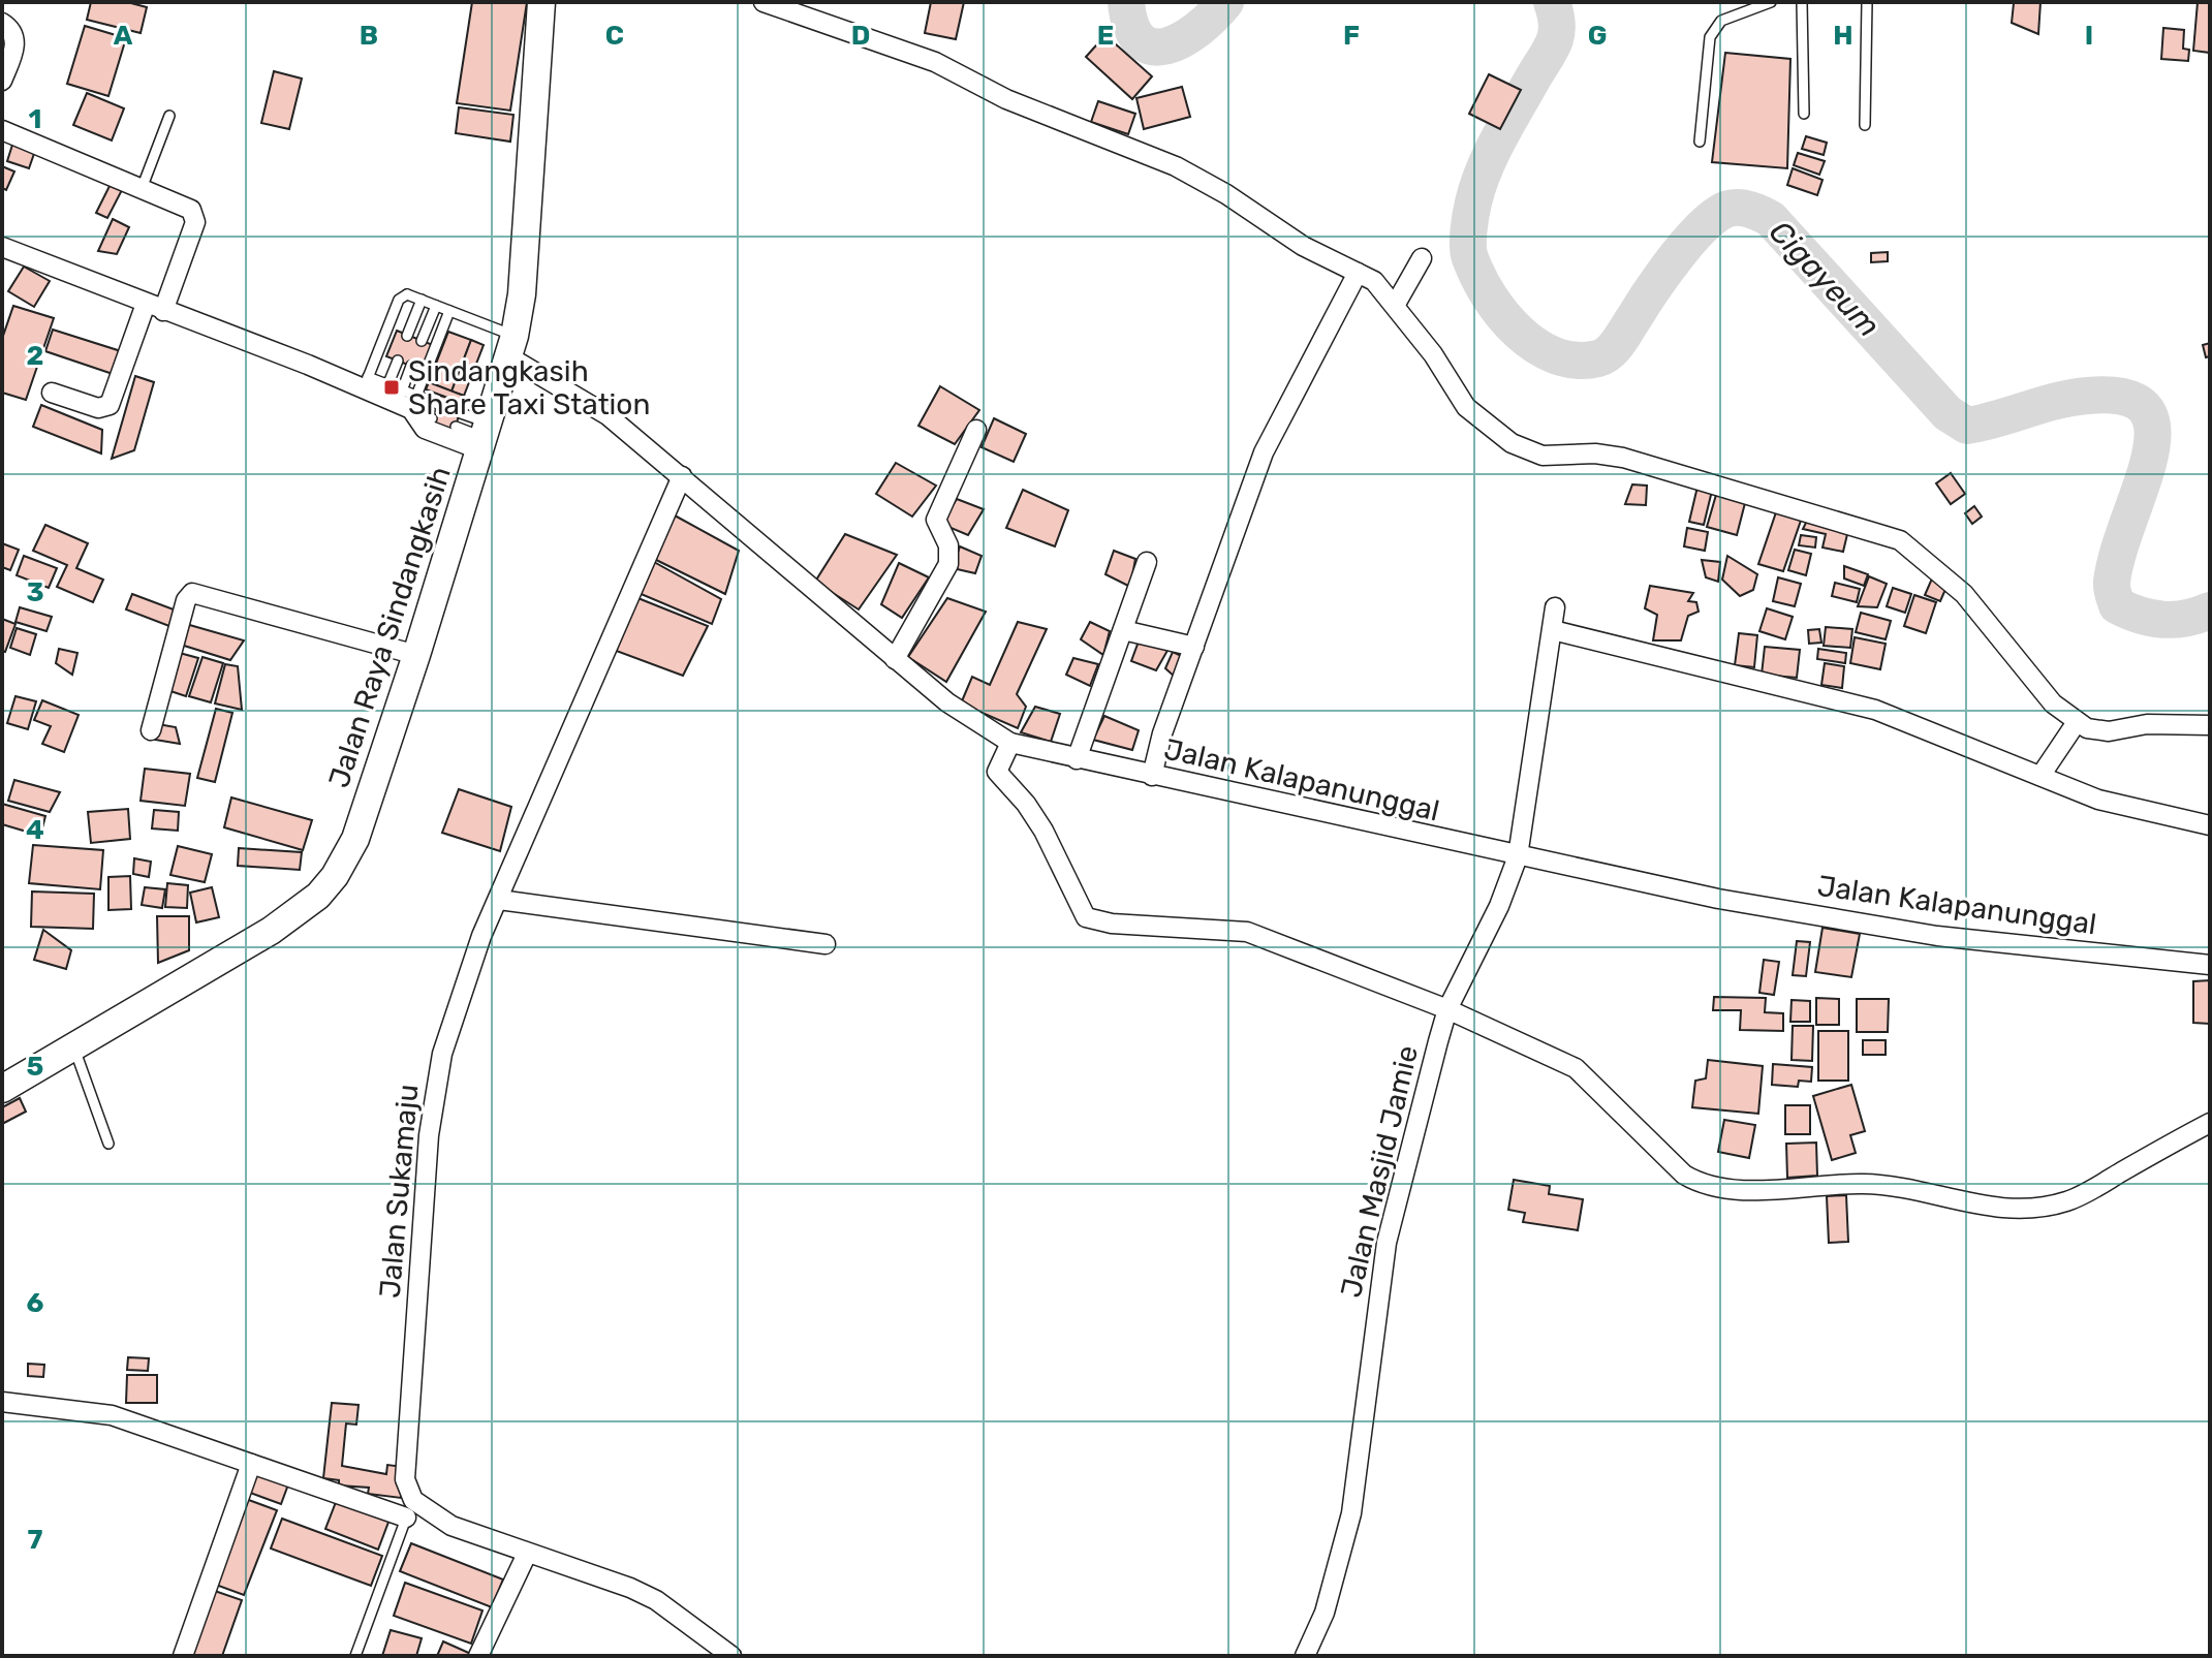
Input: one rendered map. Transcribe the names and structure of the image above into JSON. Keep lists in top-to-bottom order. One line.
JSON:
{"streets":{"main road":["Jalan Raya Sindangkasih"],"street":["Jalan Kalapanunggal","Jalan Masjid Jamie","Jalan Sukamaju"]},"crossings":[["Jalan Raya Sindangkasih","Jalan Kalapanunggal"],["Jalan Kalapanunggal","Jalan Masjid Jamie"],["Jalan Kalapanunggal","Jalan Sukamaju"]],"water":["Cigayeum"],"places":{"transit":["Sindangkasih Share Taxi Station"]},"grid":{"columns":["A","B","C","D","E","F","G","H","I"],"rows":["1","2","3","4","5","6","7"]}}
